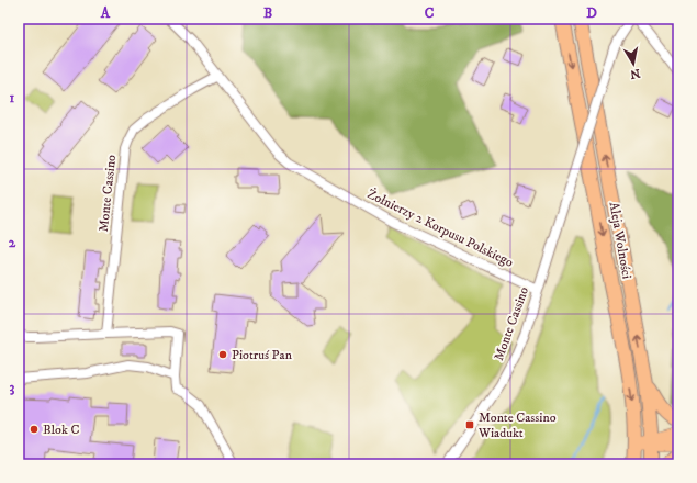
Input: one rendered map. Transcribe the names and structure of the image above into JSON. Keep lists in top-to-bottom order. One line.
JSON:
{"streets":{"highway":["Aleja Wolności"],"street":["Monte Cassino","Żołnierzy 2 Korpusu Polskiego"]},"crossings":[["Monte Cassino","Żołnierzy 2 Korpusu Polskiego"]],"places":{"other":["Piotruś Pan","Blok C"],"transit":["Monte Cassino Wiadukt"]},"north":"bottom","grid":{"columns":["A","B","C","D"],"rows":["1","2","3"]}}
